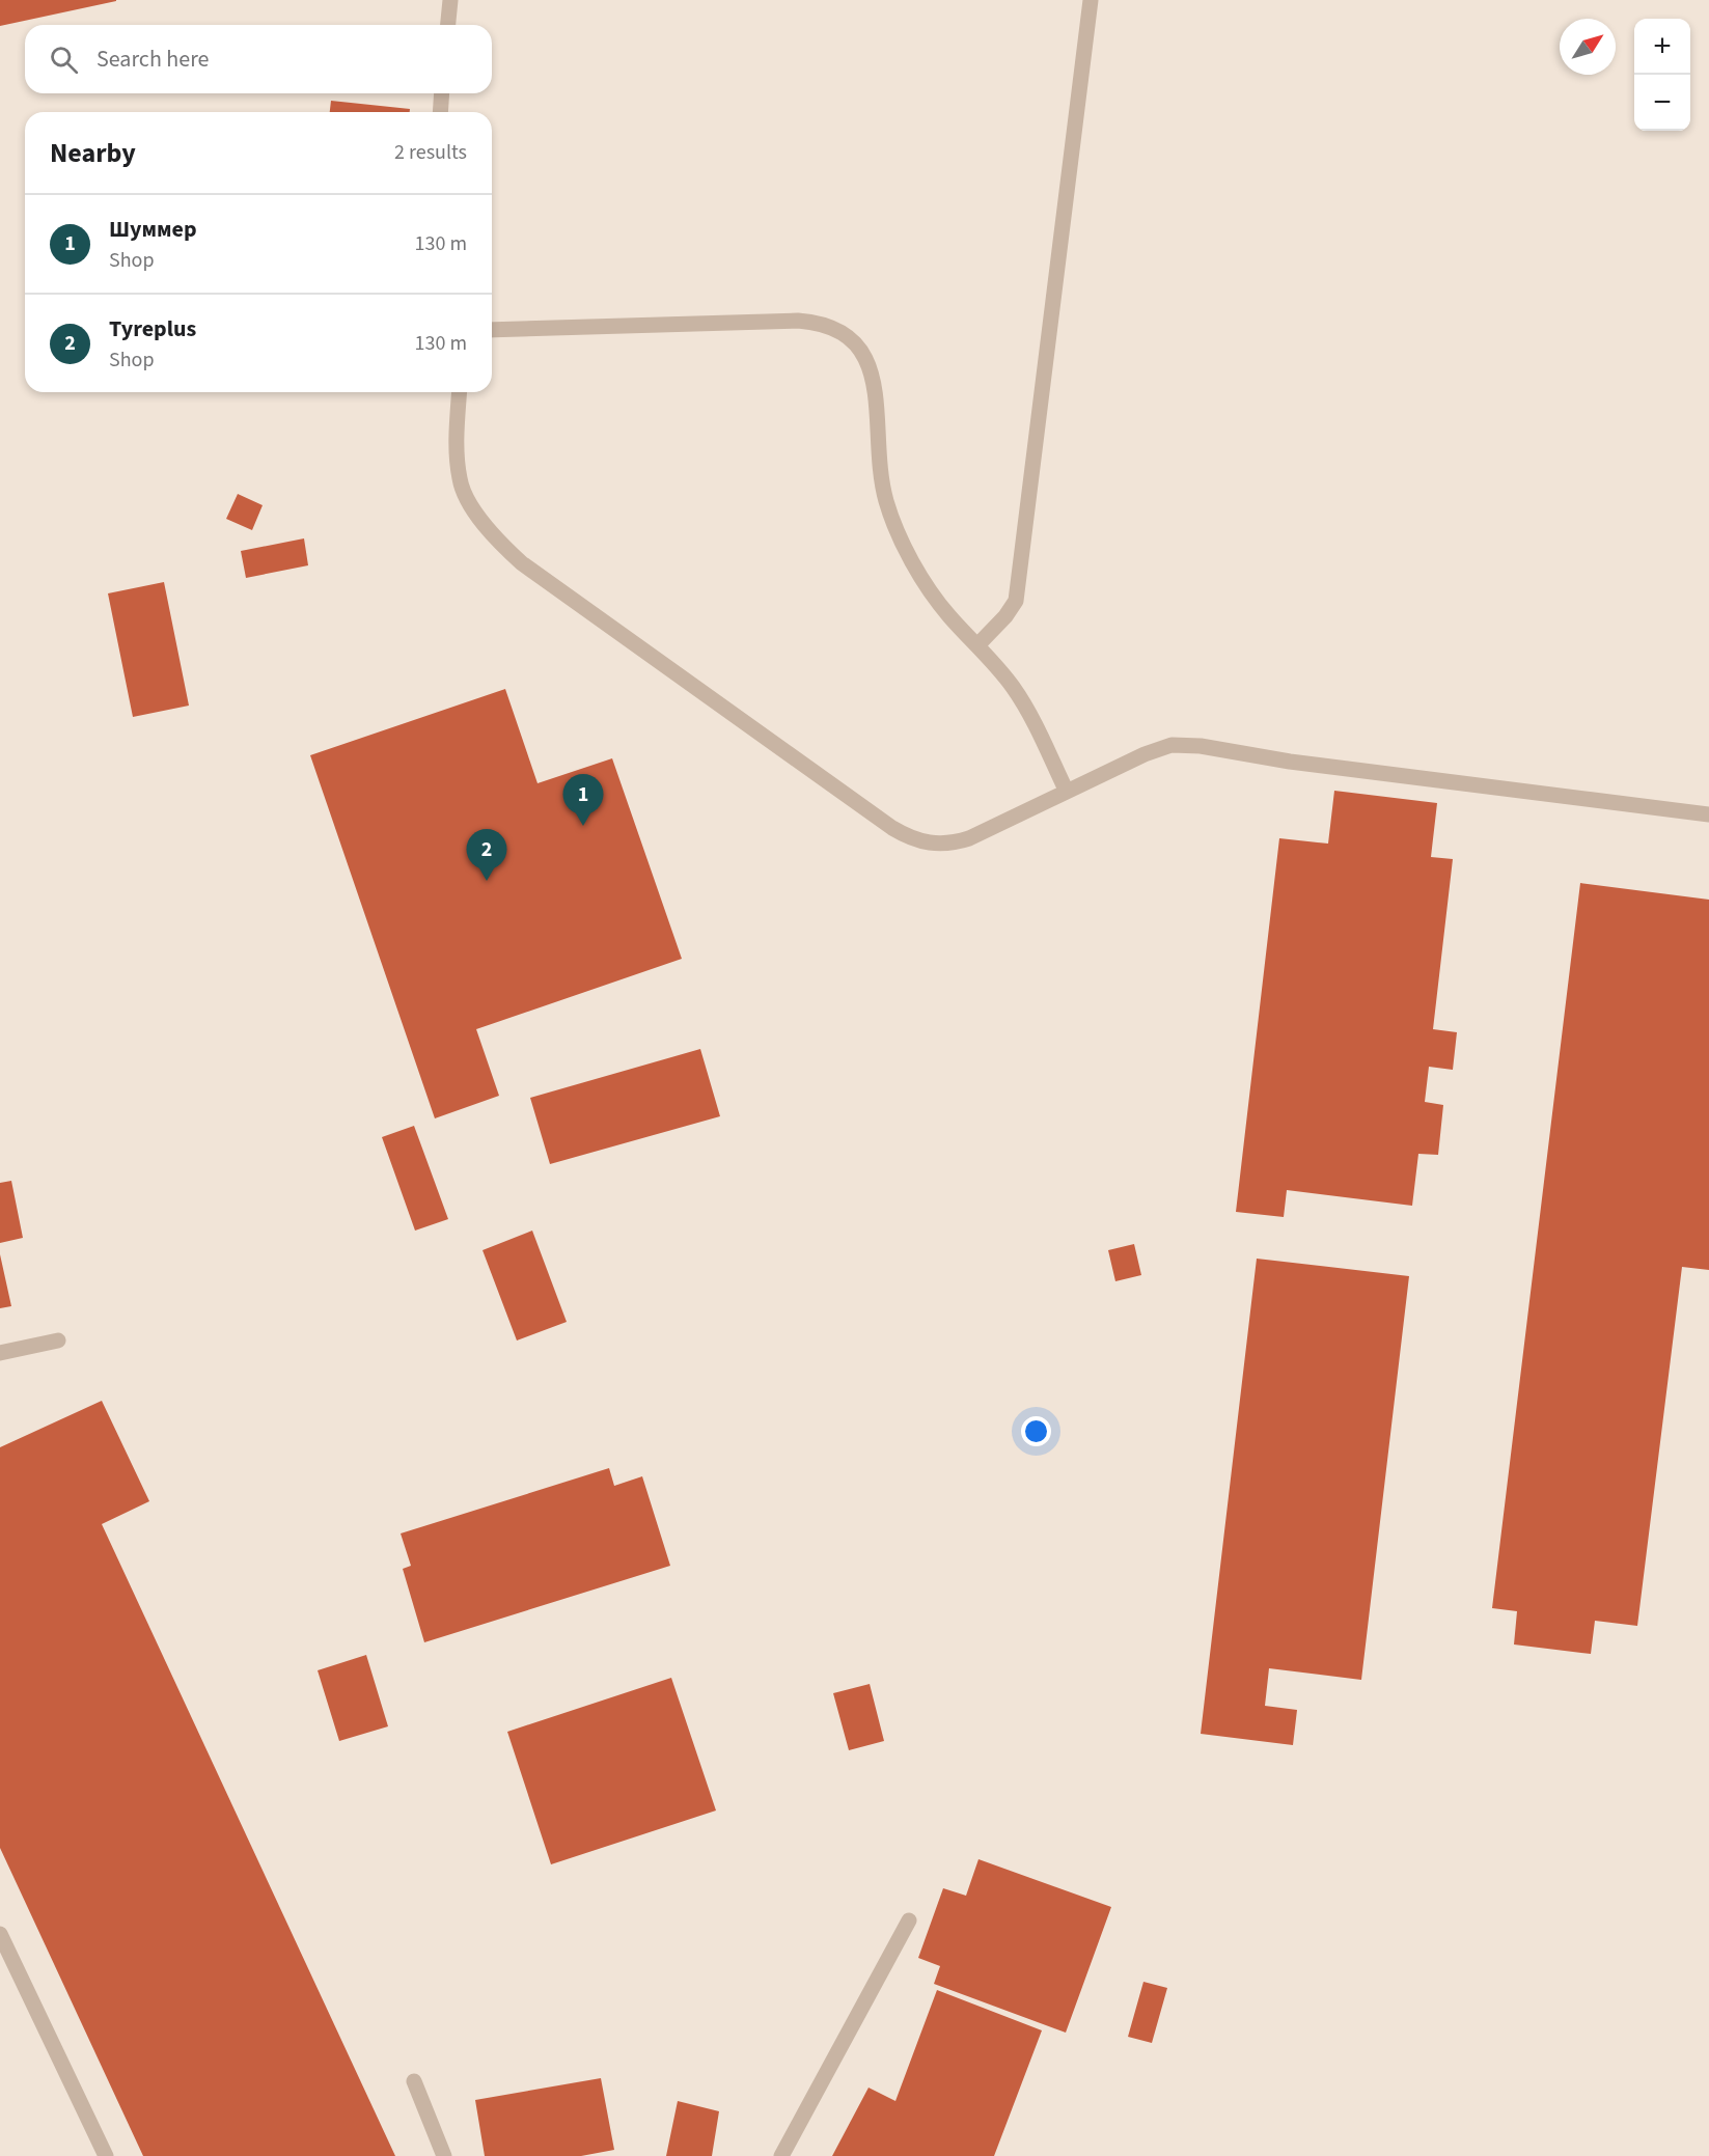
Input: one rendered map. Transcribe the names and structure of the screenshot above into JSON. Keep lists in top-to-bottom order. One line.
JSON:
{"north":"top right","page":{"map_buttons":["+","−"],"search":"Search here","heading":["Nearby","2 results"],"list":[{"mark":"1","name":"Шуммер","note":"Shop","value":"130 m"},{"mark":"2","name":"Tyreplus","note":"Shop","value":"130 m"}],"pins":["1","2"]}}
